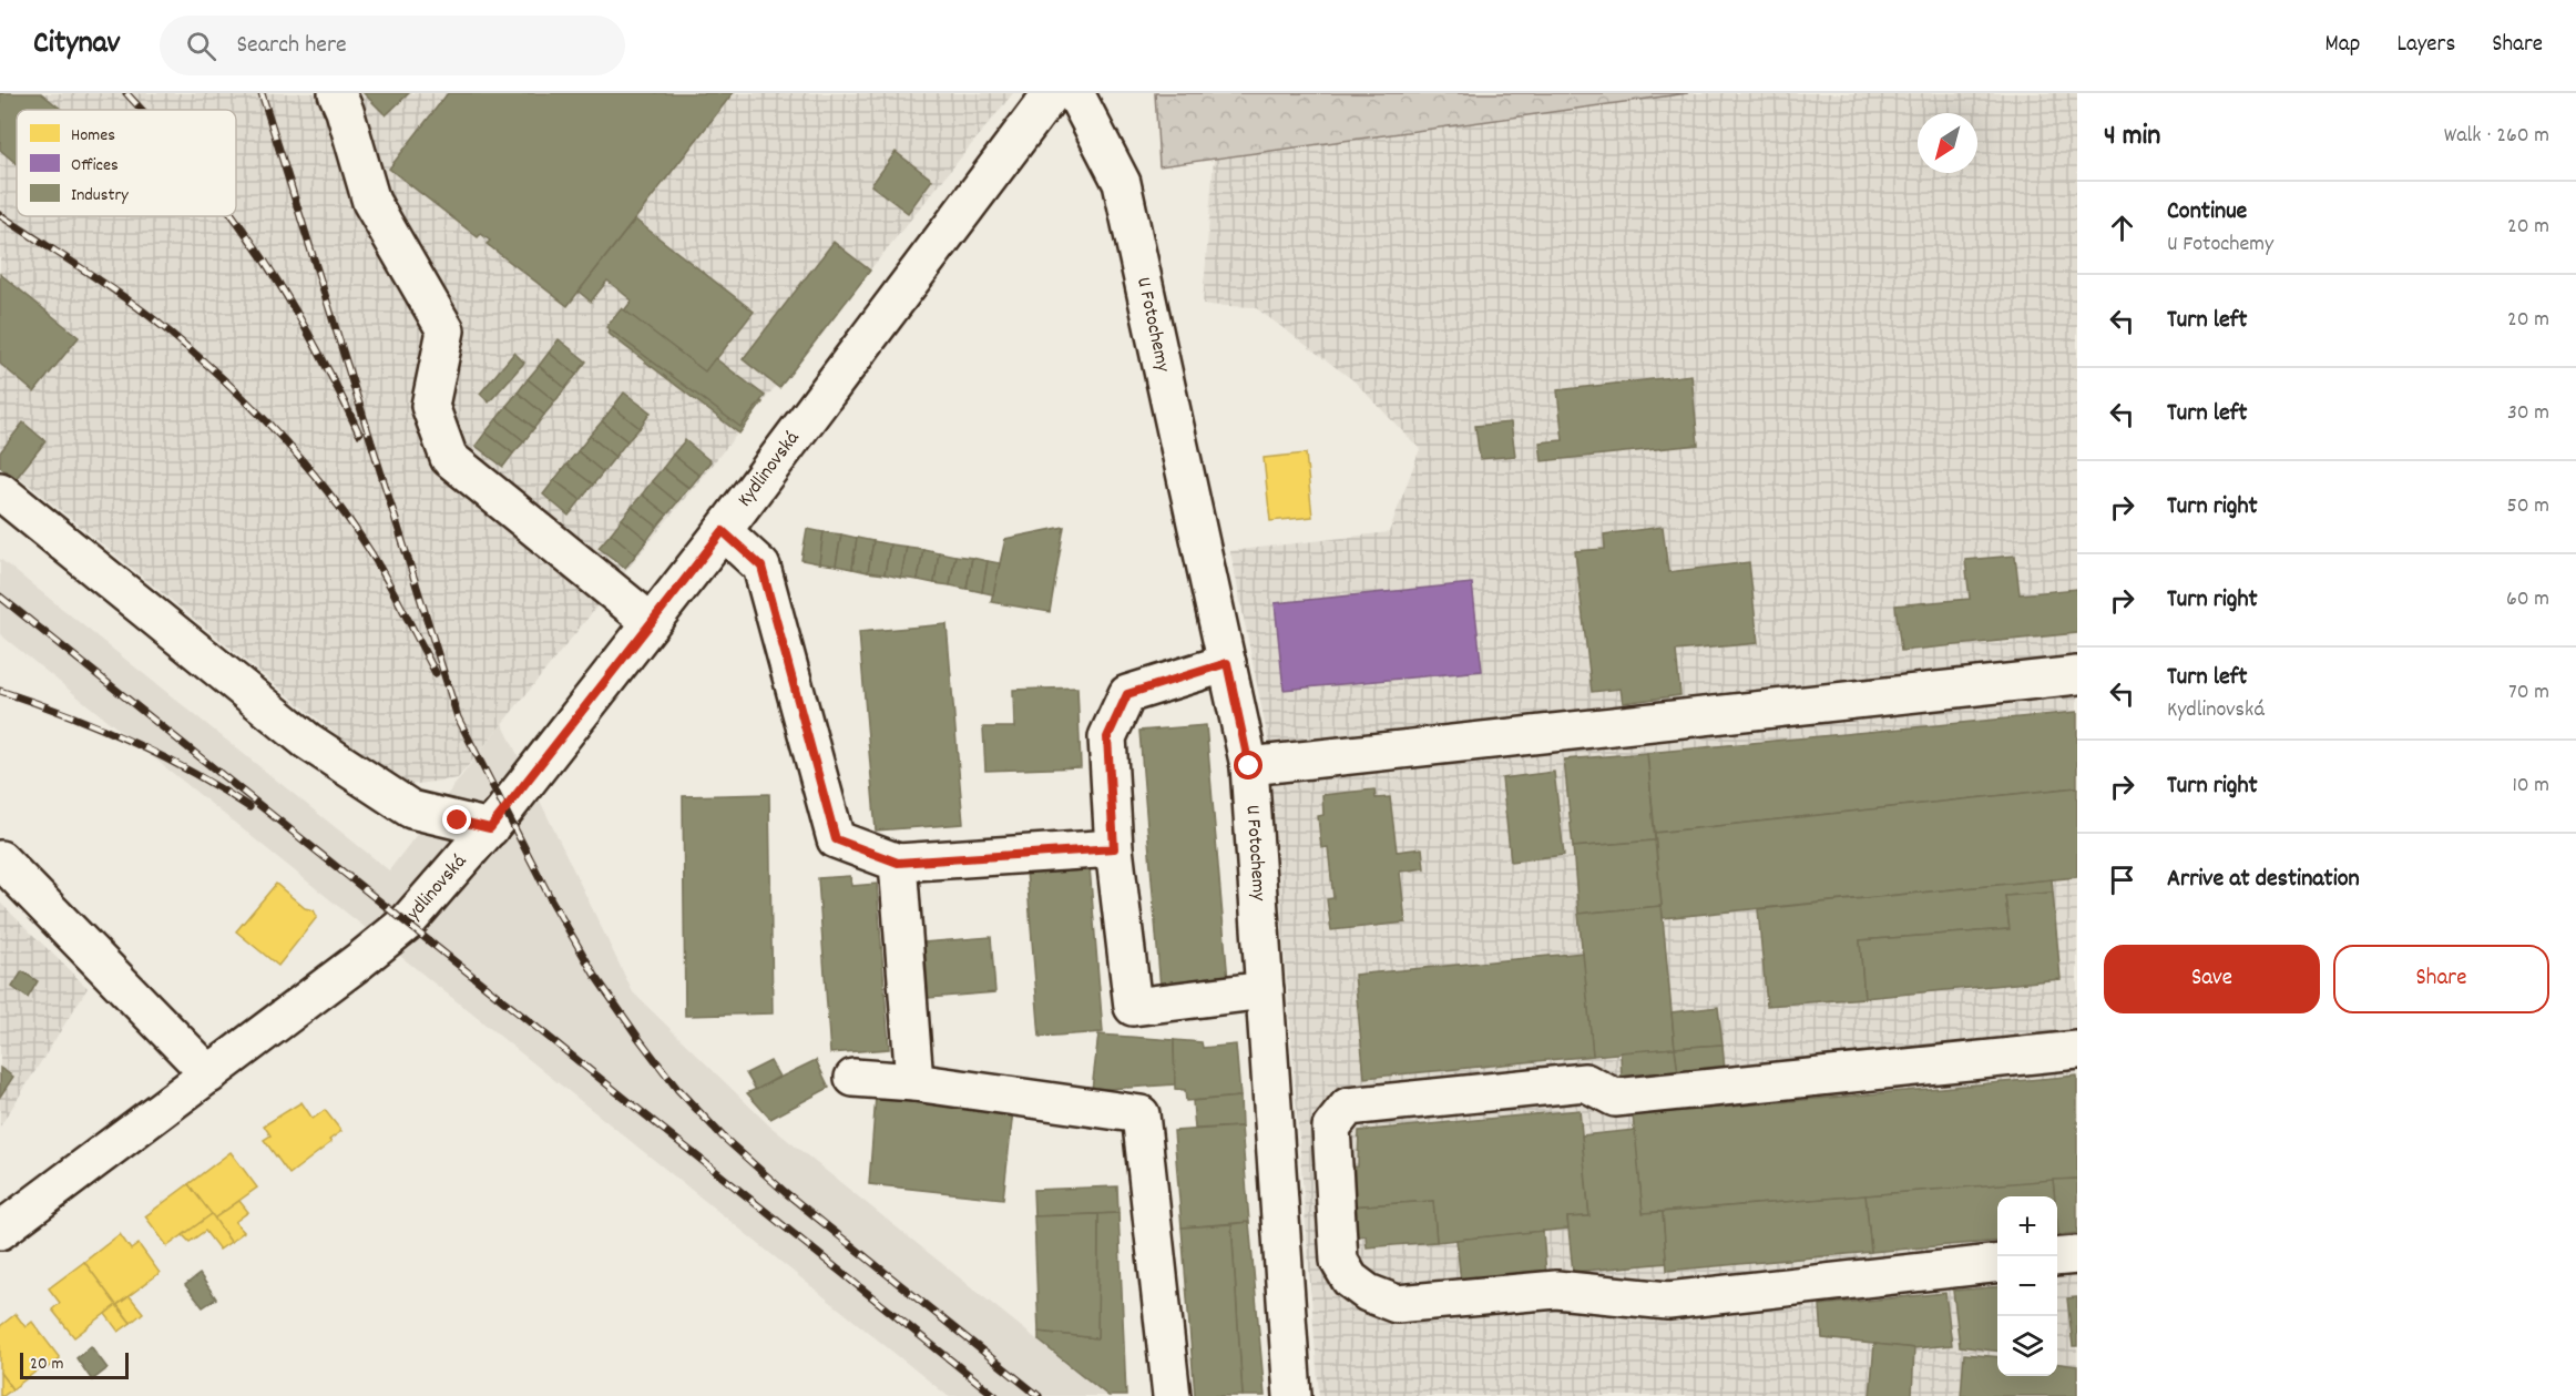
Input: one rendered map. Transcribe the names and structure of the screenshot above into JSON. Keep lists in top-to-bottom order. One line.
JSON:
{"streets":{"street":["U Fotochemy","Kydlinovská"]},"legend":["Homes","Offices","Industry"],"scale_bar":"20 m","north":"bottom left","page":{"header":"Citynav","search":"Search here","nav":["Map","Layers","Share"],"heading":["4 min","Walk · 260 m"],"list":[["Continue","U Fotochemy","20 m"],["Turn left","20 m"],["Turn left","30 m"],["Turn right","50 m"],["Turn right","60 m"],["Turn left","Kydlinovská","70 m"],["Turn right","10 m"],"Arrive at destination"],"buttons":["Save","Share"],"map_buttons":["+","−"],"scale":"20 m"}}
